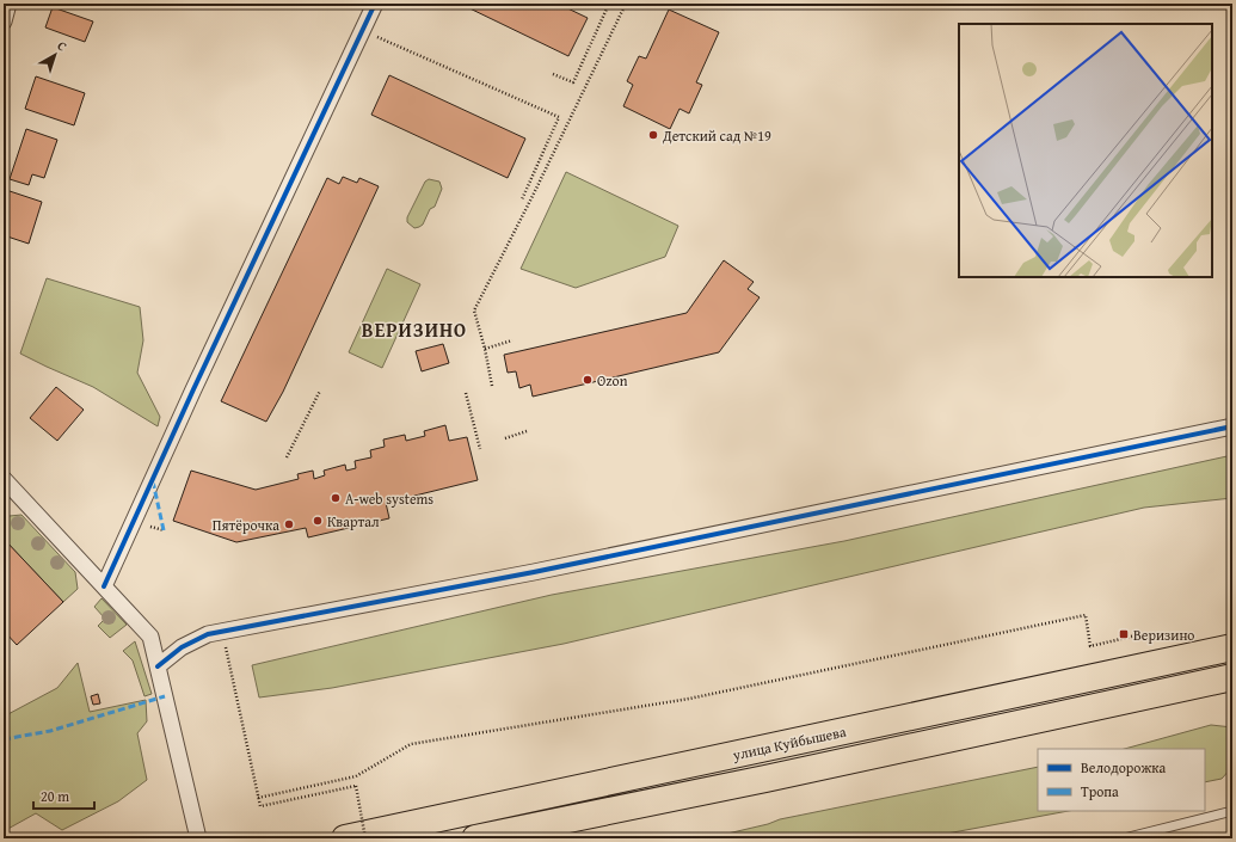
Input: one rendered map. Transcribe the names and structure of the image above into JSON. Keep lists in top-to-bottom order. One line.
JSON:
{"streets":{"highway":["улица Куйбышева"]},"districts":["ВЕРИЗИНО"],"places":{"other":["Детский сад №19","Ozon","A-web systems","Квартал","Пятёрочка"],"transit":["Веризино"]},"legend":["Велодорожка","Тропа"],"scale_bar":"20 m","north":"top right"}
